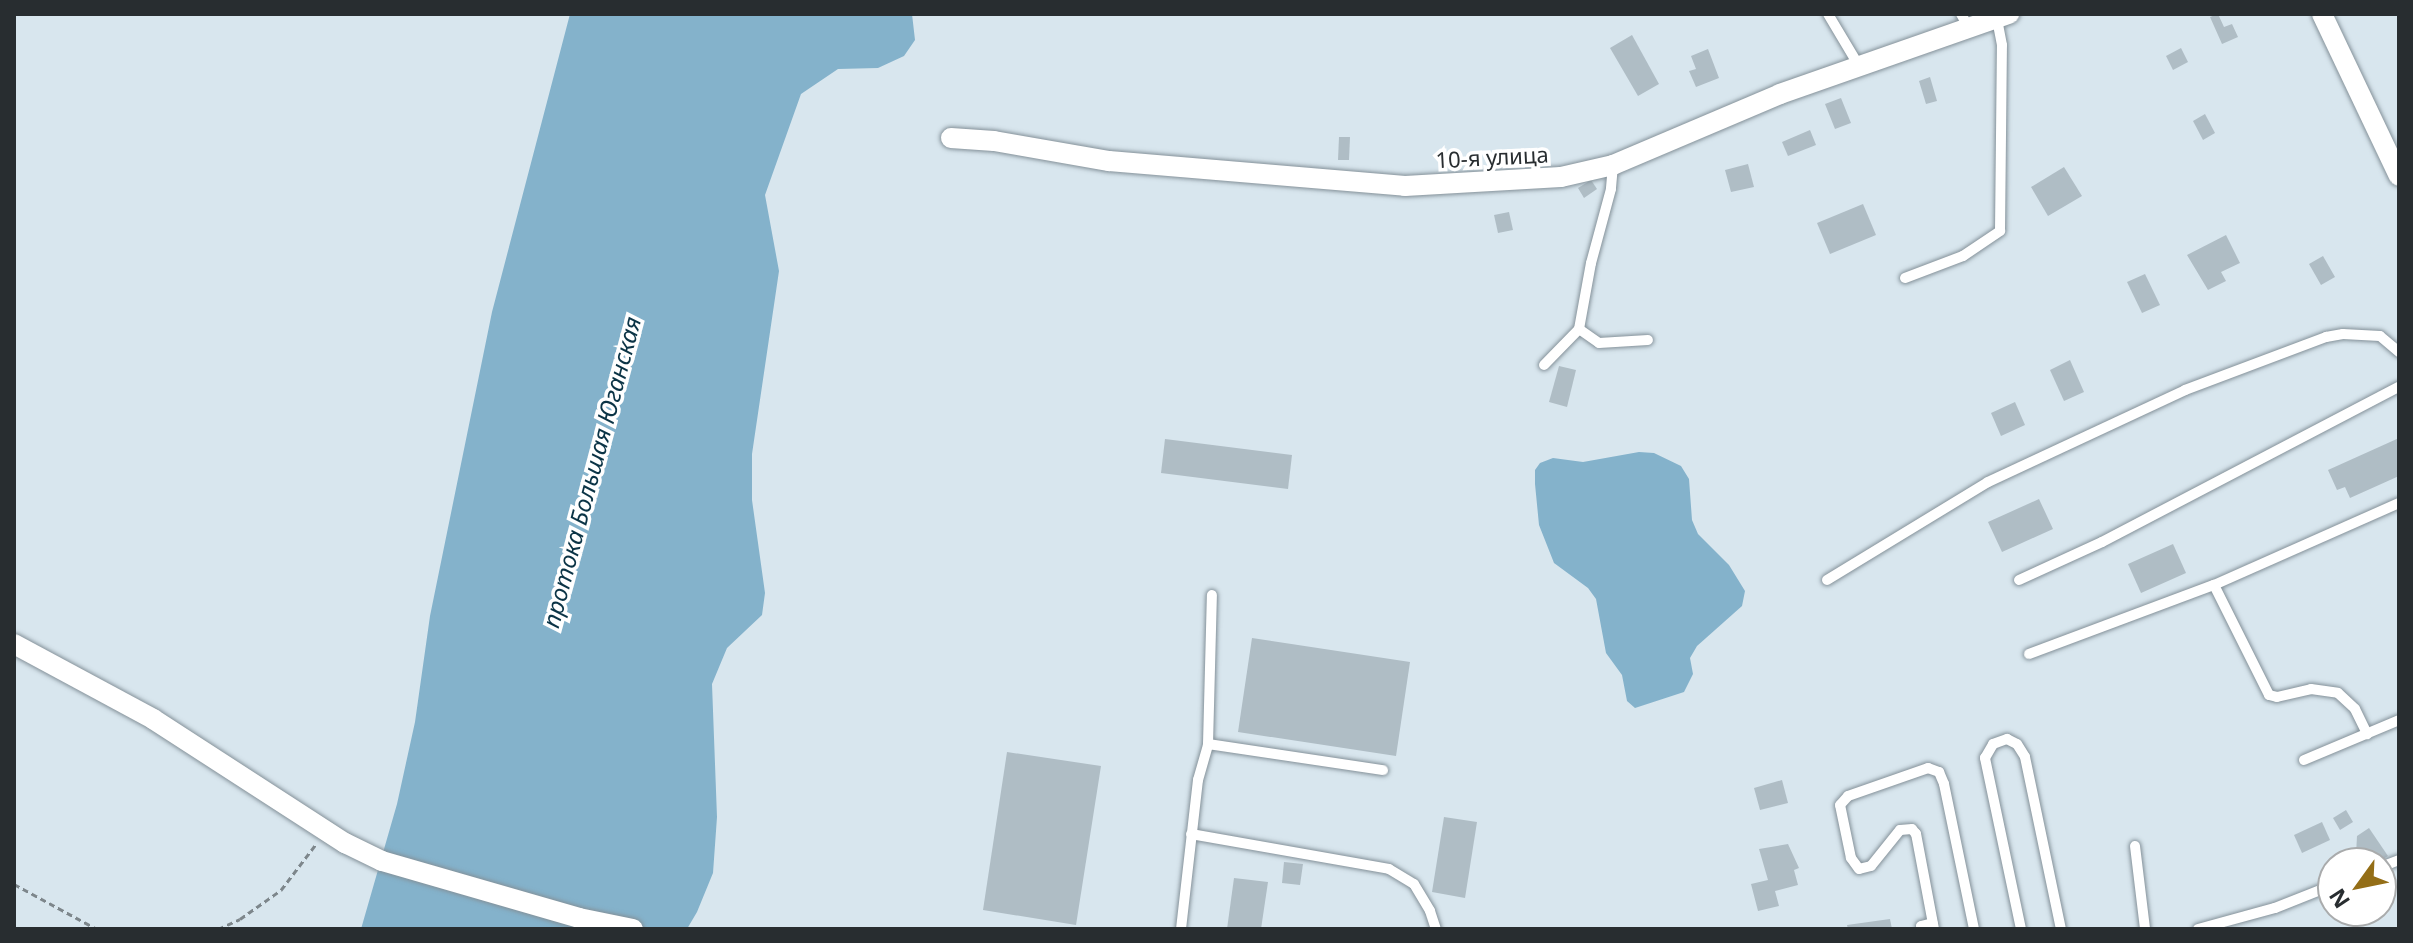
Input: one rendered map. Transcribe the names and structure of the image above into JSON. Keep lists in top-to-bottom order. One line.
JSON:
{"streets":{"street":["10-я улица"]},"water":["протока Большая Юганская"],"north":"bottom left"}
